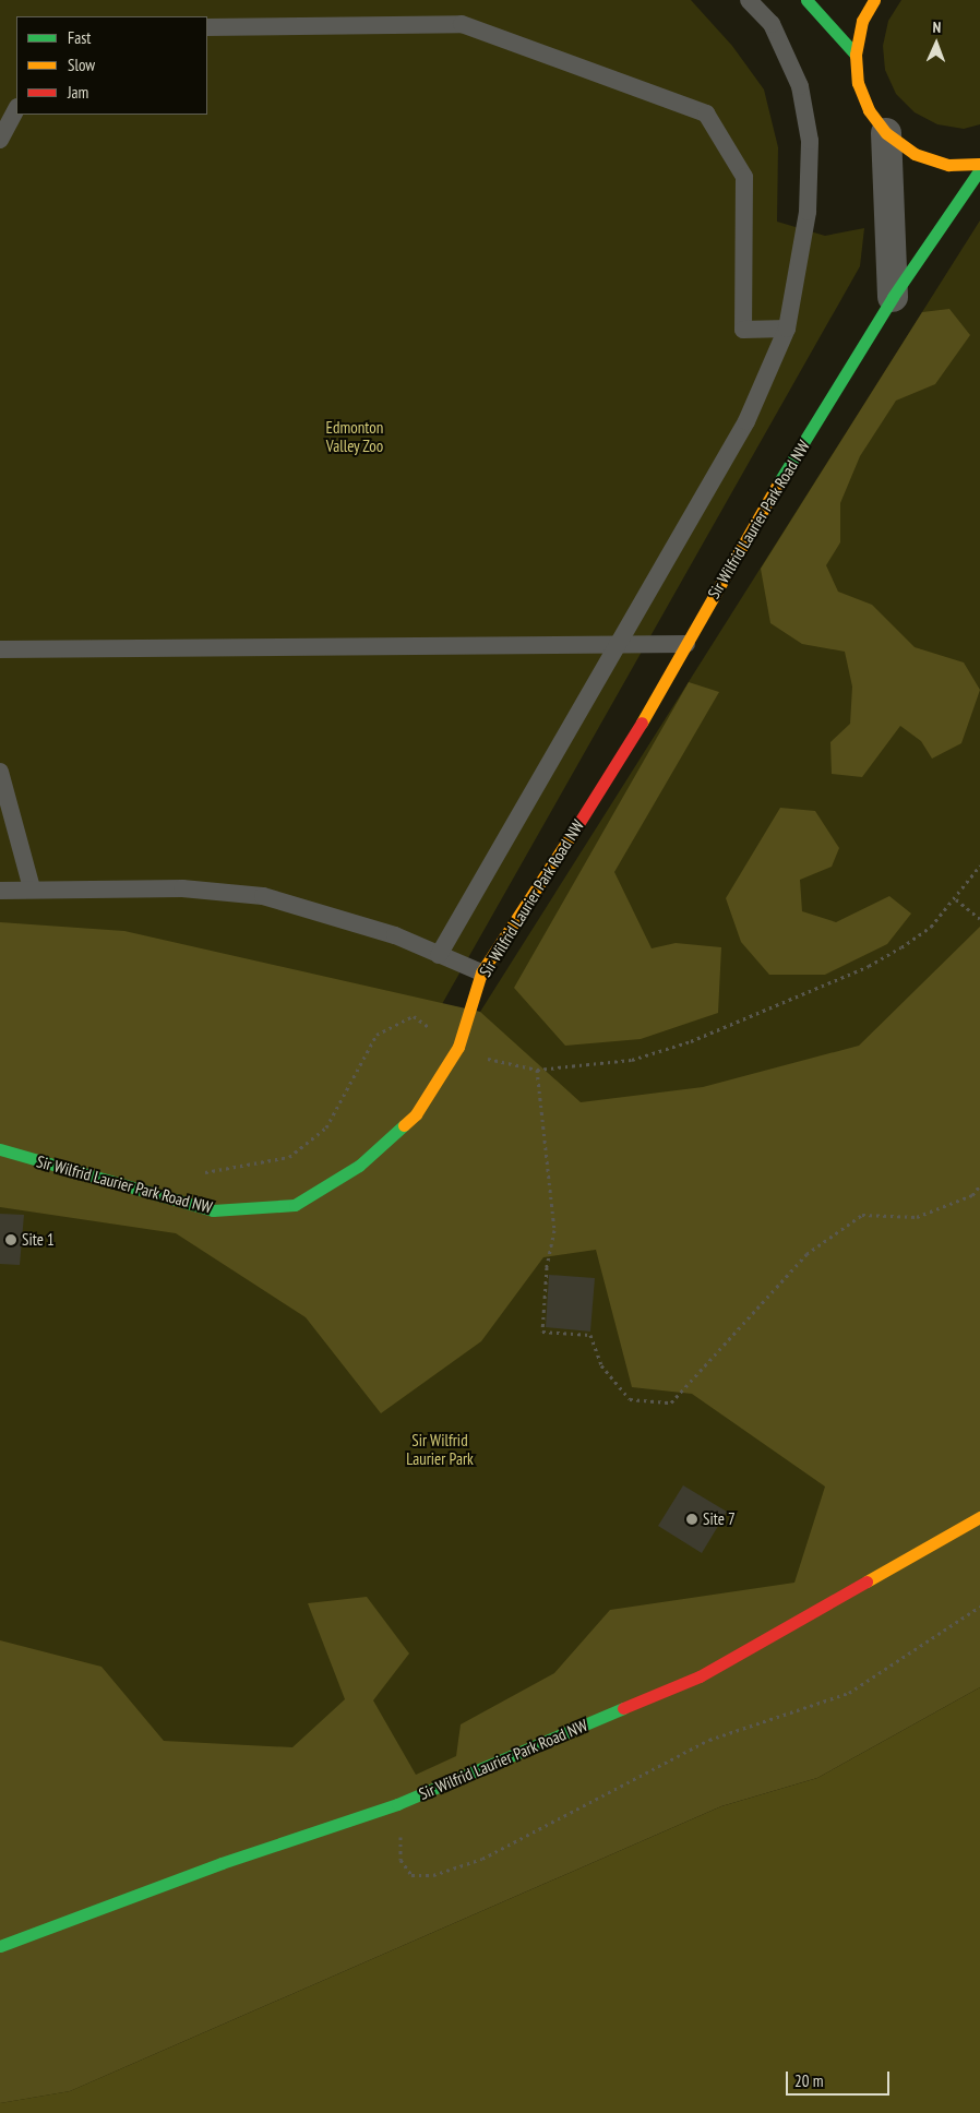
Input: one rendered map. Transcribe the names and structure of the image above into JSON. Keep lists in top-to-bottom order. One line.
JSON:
{"streets":{"street":["Sir Wilfrid Laurier Park Road NW"]},"parks":["Edmonton Valley Zoo","Sir Wilfrid Laurier Park"],"places":["Site 1","Site 7"],"legend":["Fast","Slow","Jam"],"scale_bar":"20 m","north":"top"}
